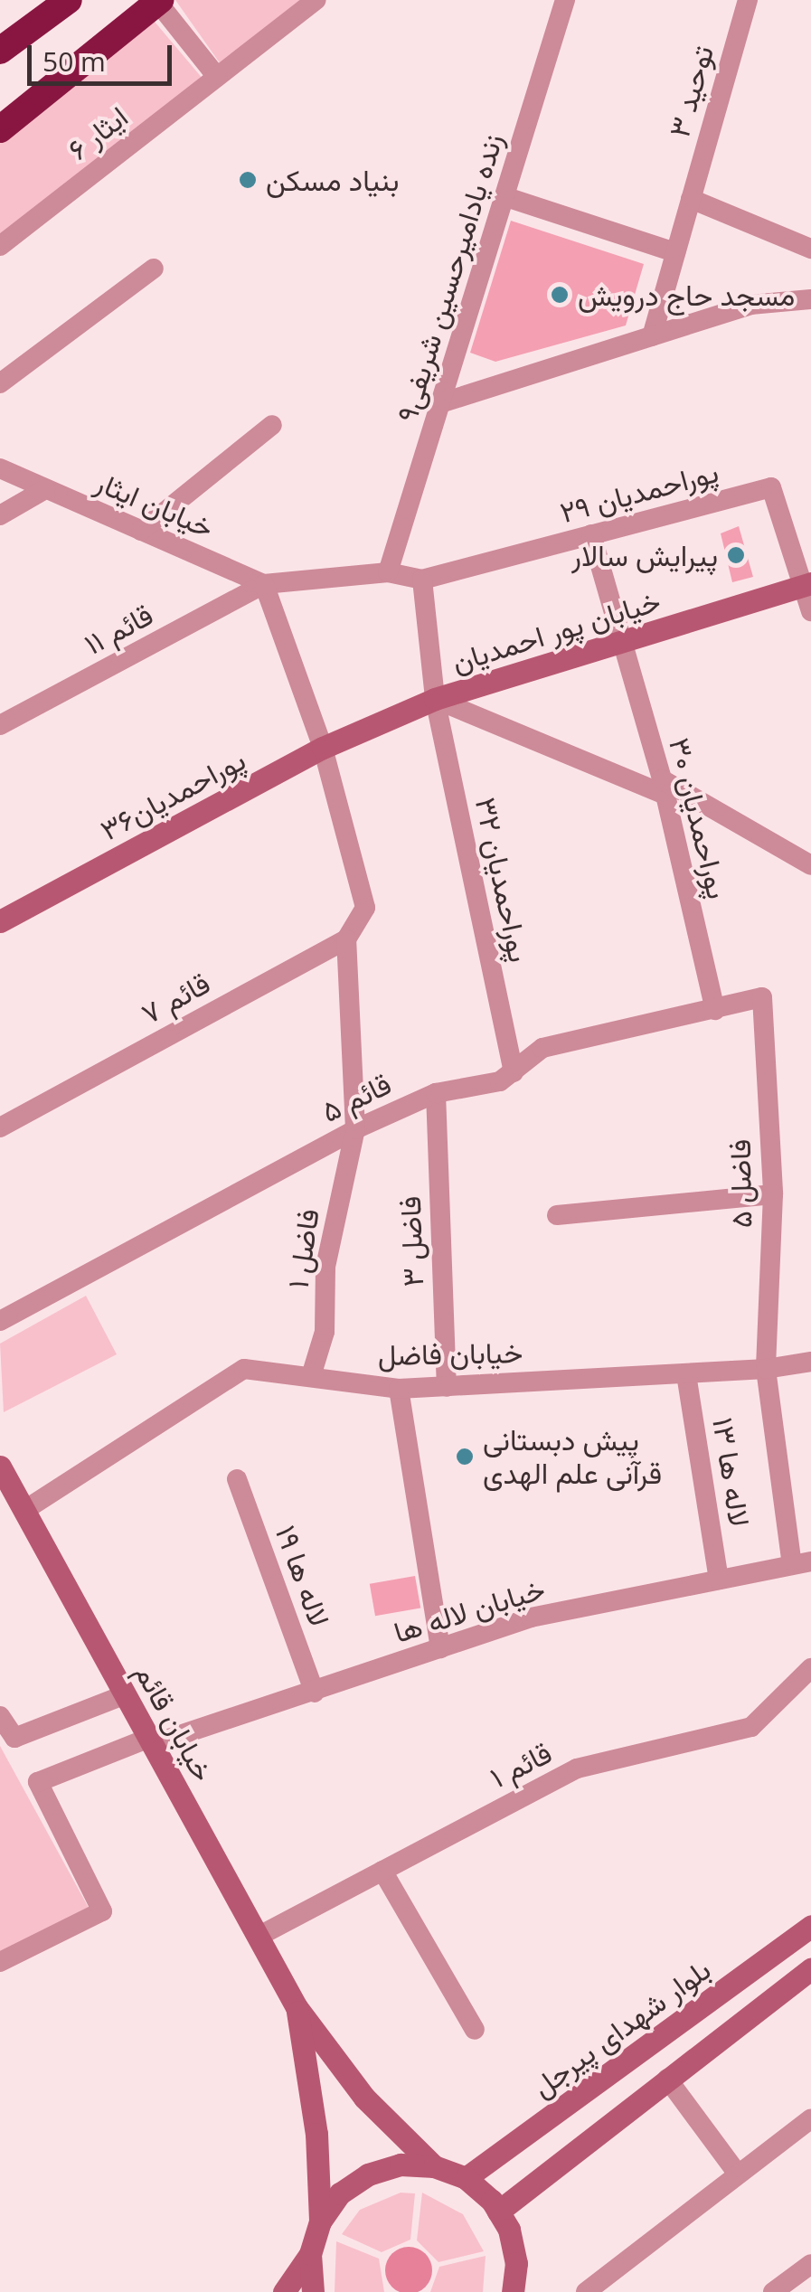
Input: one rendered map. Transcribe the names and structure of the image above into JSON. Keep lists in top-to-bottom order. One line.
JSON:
{"streets":{"street":["توحید ۳","ایثار ۶","زنده یادامیرحسین شریفی۹","پوراحمدیان ۲۹","خیابان ایثار","قائم ۱۱","خیابان پور احمدیان","پوراحمدیان۳۶","پوراحمدیان ۳۰","پوراحمدیان ۳۲","قائم ۷","قائم ۵","فاضل ۵","فاضل ۳","فاضل ۱","خیابان فاضل","لاله ها ۱۳","لاله ها ۱۹","خیابان لاله ها","خیابان قائم","قائم ۱","بلوار شهدای پیرجل"]},"crossings":[["زنده یادامیرحسین شریفی۹","خیابان ایثار"],["پوراحمدیان ۲۹","خیابان ایثار"],["پوراحمدیان ۲۹","خیابان پور احمدیان"],["پوراحمدیان ۲۹","پوراحمدیان ۳۰"],["پوراحمدیان ۲۹","پوراحمدیان ۳۲"],["خیابان ایثار","قائم ۱۱"],["خیابان ایثار","پوراحمدیان ۳۲"],["خیابان پور احمدیان","پوراحمدیان۳۶"],["خیابان پور احمدیان","پوراحمدیان ۳۰"],["خیابان پور احمدیان","پوراحمدیان ۳۲"],["پوراحمدیان ۳۰","قائم ۵"],["پوراحمدیان ۳۲","قائم ۵"],["قائم ۷","فاضل ۱"],["قائم ۵","فاضل ۵"],["قائم ۵","فاضل ۳"],["قائم ۵","فاضل ۱"],["فاضل ۵","خیابان فاضل"],["فاضل ۵","خیابان لاله ها"],["فاضل ۳","خیابان فاضل"],["فاضل ۱","خیابان فاضل"],["خیابان فاضل","لاله ها ۱۳"],["خیابان فاضل","خیابان قائم"],["لاله ها ۱۳","خیابان لاله ها"],["لاله ها ۱۹","خیابان لاله ها"],["خیابان لاله ها","خیابان قائم"],["خیابان قائم","قائم ۱"]],"places":["بنیاد مسکن","مسجد حاج درویش","پیرایش سالار","پیش دبستانی قرآنی علم الهدی"],"scale_bar":"50 m"}
